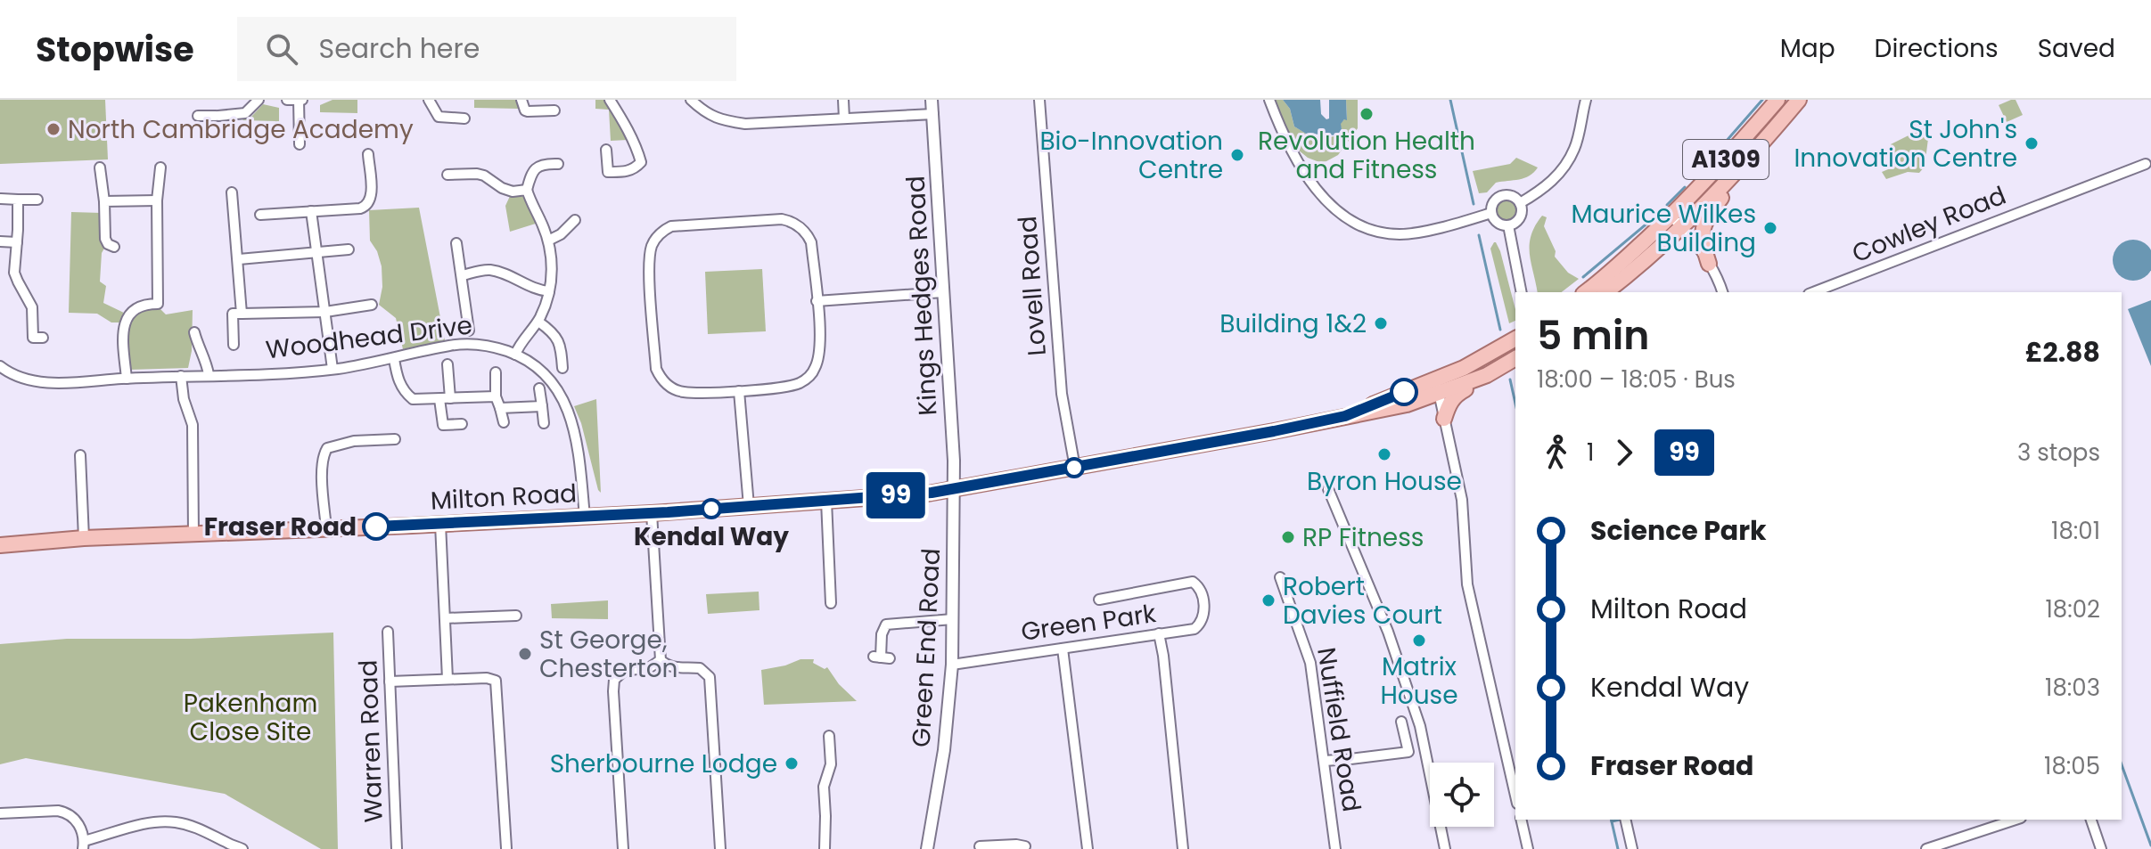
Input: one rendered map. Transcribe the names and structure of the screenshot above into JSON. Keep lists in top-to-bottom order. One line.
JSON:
{"streets":{"main road":["A1309","Milton Road"],"street":["Cowley Road","Lovell Road","Kings Hedges Road","Woodhead Drive","Green Park","Green End Road","Nuffield Road","Warren Road"]},"crossings":[["Lovell Road","Milton Road"],["Kings Hedges Road","Milton Road"],["Kings Hedges Road","Green End Road"],["Woodhead Drive","Milton Road"],["Milton Road","Green End Road"],["Green Park","Green End Road"]],"parks":["Pakenham Close Site"],"places":["Revolution Health and Fitness","North Cambridge Academy","St John's Innovation Centre","Bio-Innovation Centre","Maurice Wilkes Building","Building 1&2","Byron House","Kendal Way","Fraser Road","RP Fitness","Robert Davies Court","Matrix House","St George, Chesterton","Sherbourne Lodge"],"lines":["bus line 99"],"page":{"header":"Stopwise","search":"Search here","nav":["Map","Directions","Saved"],"on_map":"99","heading":["5 min","18:00 – 18:05 · Bus","£2.88"],"legs":["1","99","3 stops"],"list":[{"name":"Science Park","value":"18:01"},{"name":"Milton Road","value":"18:02"},{"name":"Kendal Way","value":"18:03"},{"name":"Fraser Road","value":"18:05"}]}}
